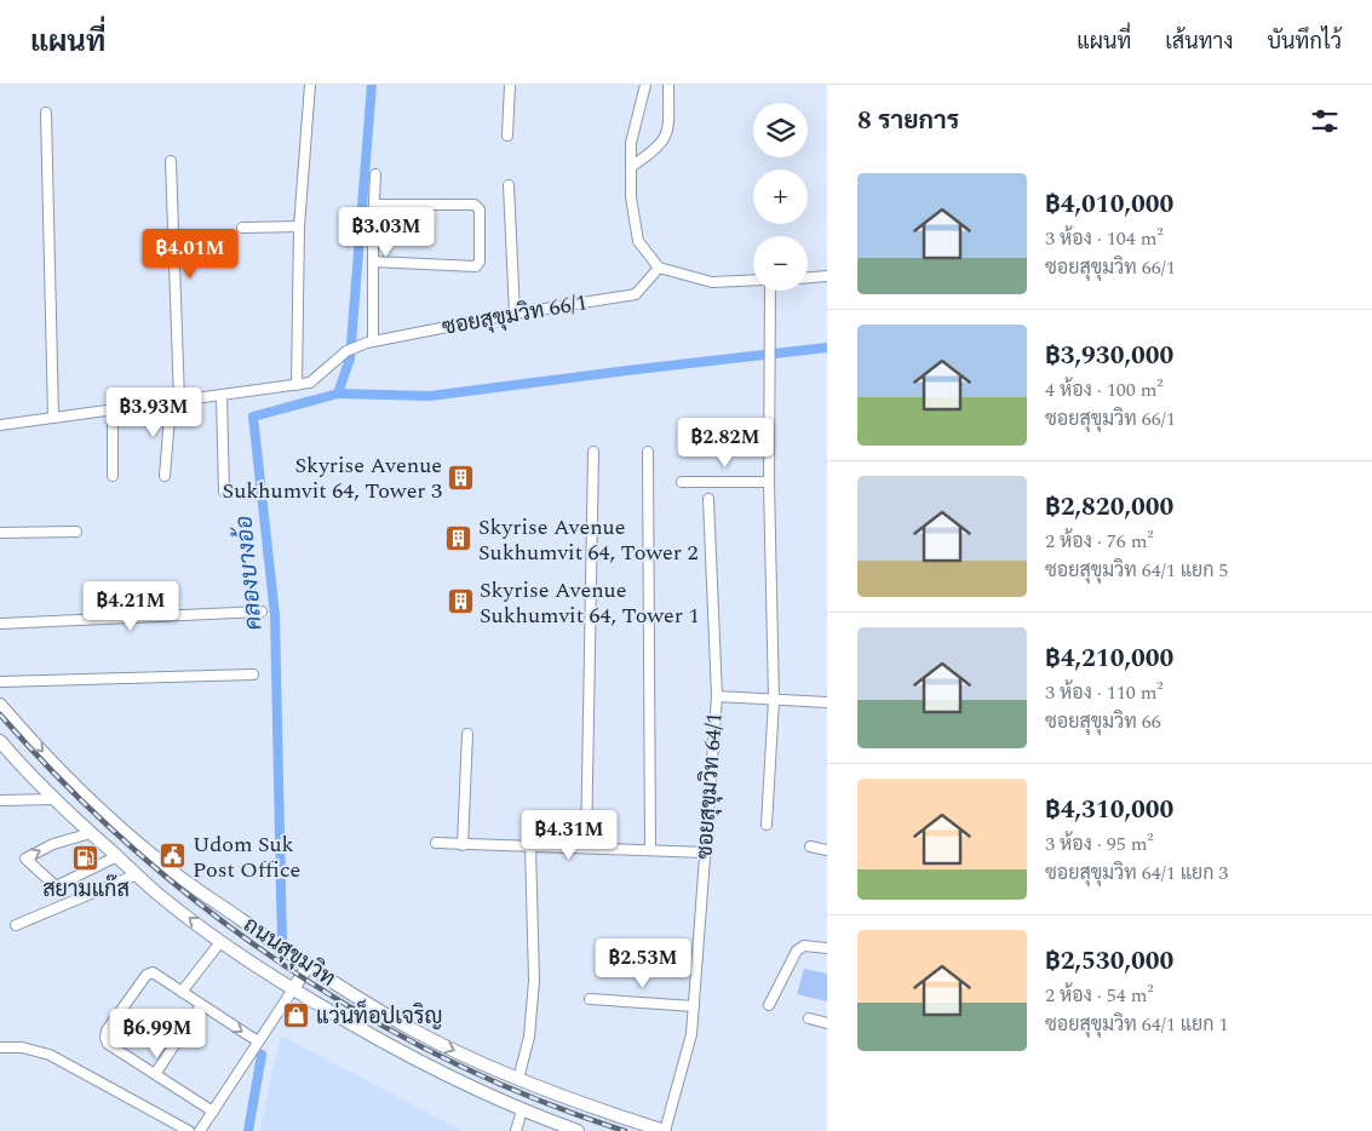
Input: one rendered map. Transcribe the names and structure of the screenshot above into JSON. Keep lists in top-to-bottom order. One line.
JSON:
{"streets":{"main road":["ถนนสุขุมวิท"],"street":["ซอยสุขุมวิท 66/1","ซอยสุขุมวิท 64/1"]},"crossings":[["ซอยสุขุมวิท 64/1","ถนนสุขุมวิท"]],"water":["คลองบางอ้อ"],"places":{"building":["Skyrise Avenue Sukhumvit 64, Tower 3","Skyrise Avenue Sukhumvit 64, Tower 2","Skyrise Avenue Sukhumvit 64, Tower 1"],"public building":["Udom Suk Post Office"],"fuel station":["สยามแก๊ส"],"shop":["แว่นท็อปเจริญ"]},"page":{"header":"แผนที่","nav":["แผนที่","เส้นทาง","บันทึกไว้"],"heading":"8 รายการ","map_buttons":["+","−"],"list":[{"name":"฿4,010,000","note":"3 ห้อง · 104 m² · ซอยสุขุมวิท 66/1"},{"name":"฿3,930,000","note":"4 ห้อง · 100 m² · ซอยสุขุมวิท 66/1"},{"name":"฿2,820,000","note":"2 ห้อง · 76 m² · ซอยสุขุมวิท 64/1 แยก 5"},{"name":"฿4,210,000","note":"3 ห้อง · 110 m² · ซอยสุขุมวิท 66"},{"name":"฿4,310,000","note":"3 ห้อง · 95 m² · ซอยสุขุมวิท 64/1 แยก 3"},{"name":"฿2,530,000","note":"2 ห้อง · 54 m² · ซอยสุขุมวิท 64/1 แยก 1"}],"price":["฿3.03M","฿4.01M","฿3.93M","฿2.82M","฿4.21M","฿4.31M","฿2.53M","฿6.99M"]}}
